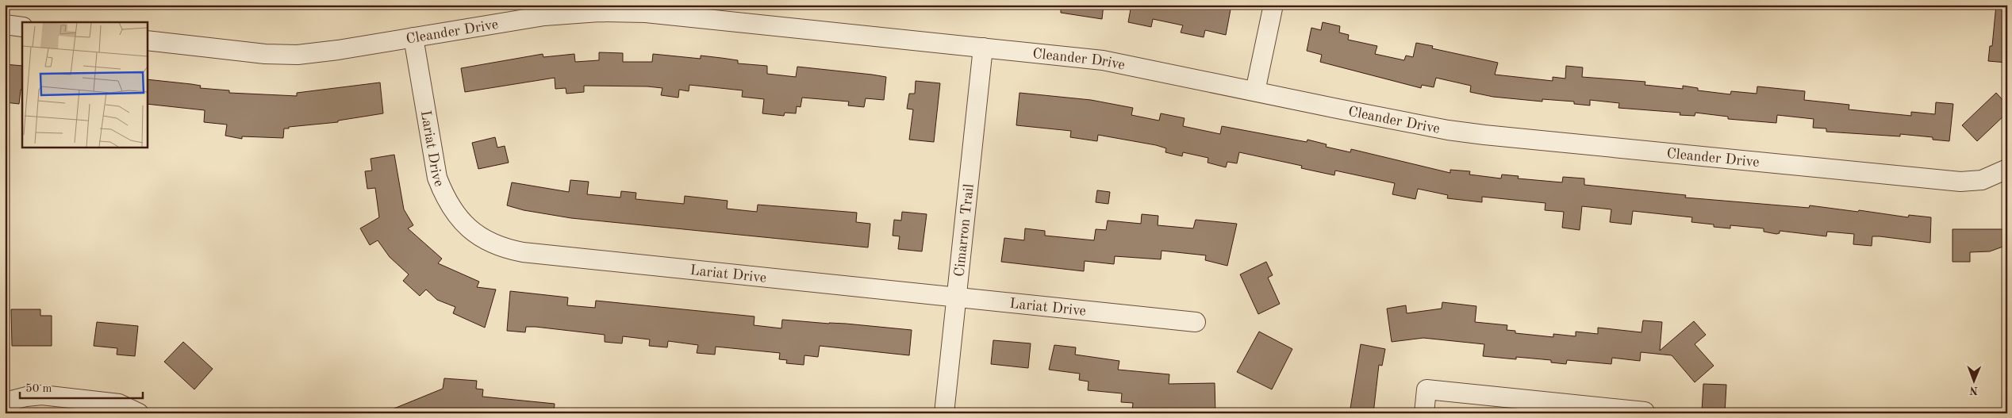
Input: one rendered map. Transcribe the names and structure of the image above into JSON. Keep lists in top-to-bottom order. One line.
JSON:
{"streets":{"street":["Cleander Drive","Lariat Drive","Cimarron Trail"]},"crossings":[["Cleander Drive","Lariat Drive"],["Cleander Drive","Cimarron Trail"],["Lariat Drive","Cimarron Trail"]],"scale_bar":"50 m","north":"bottom"}
